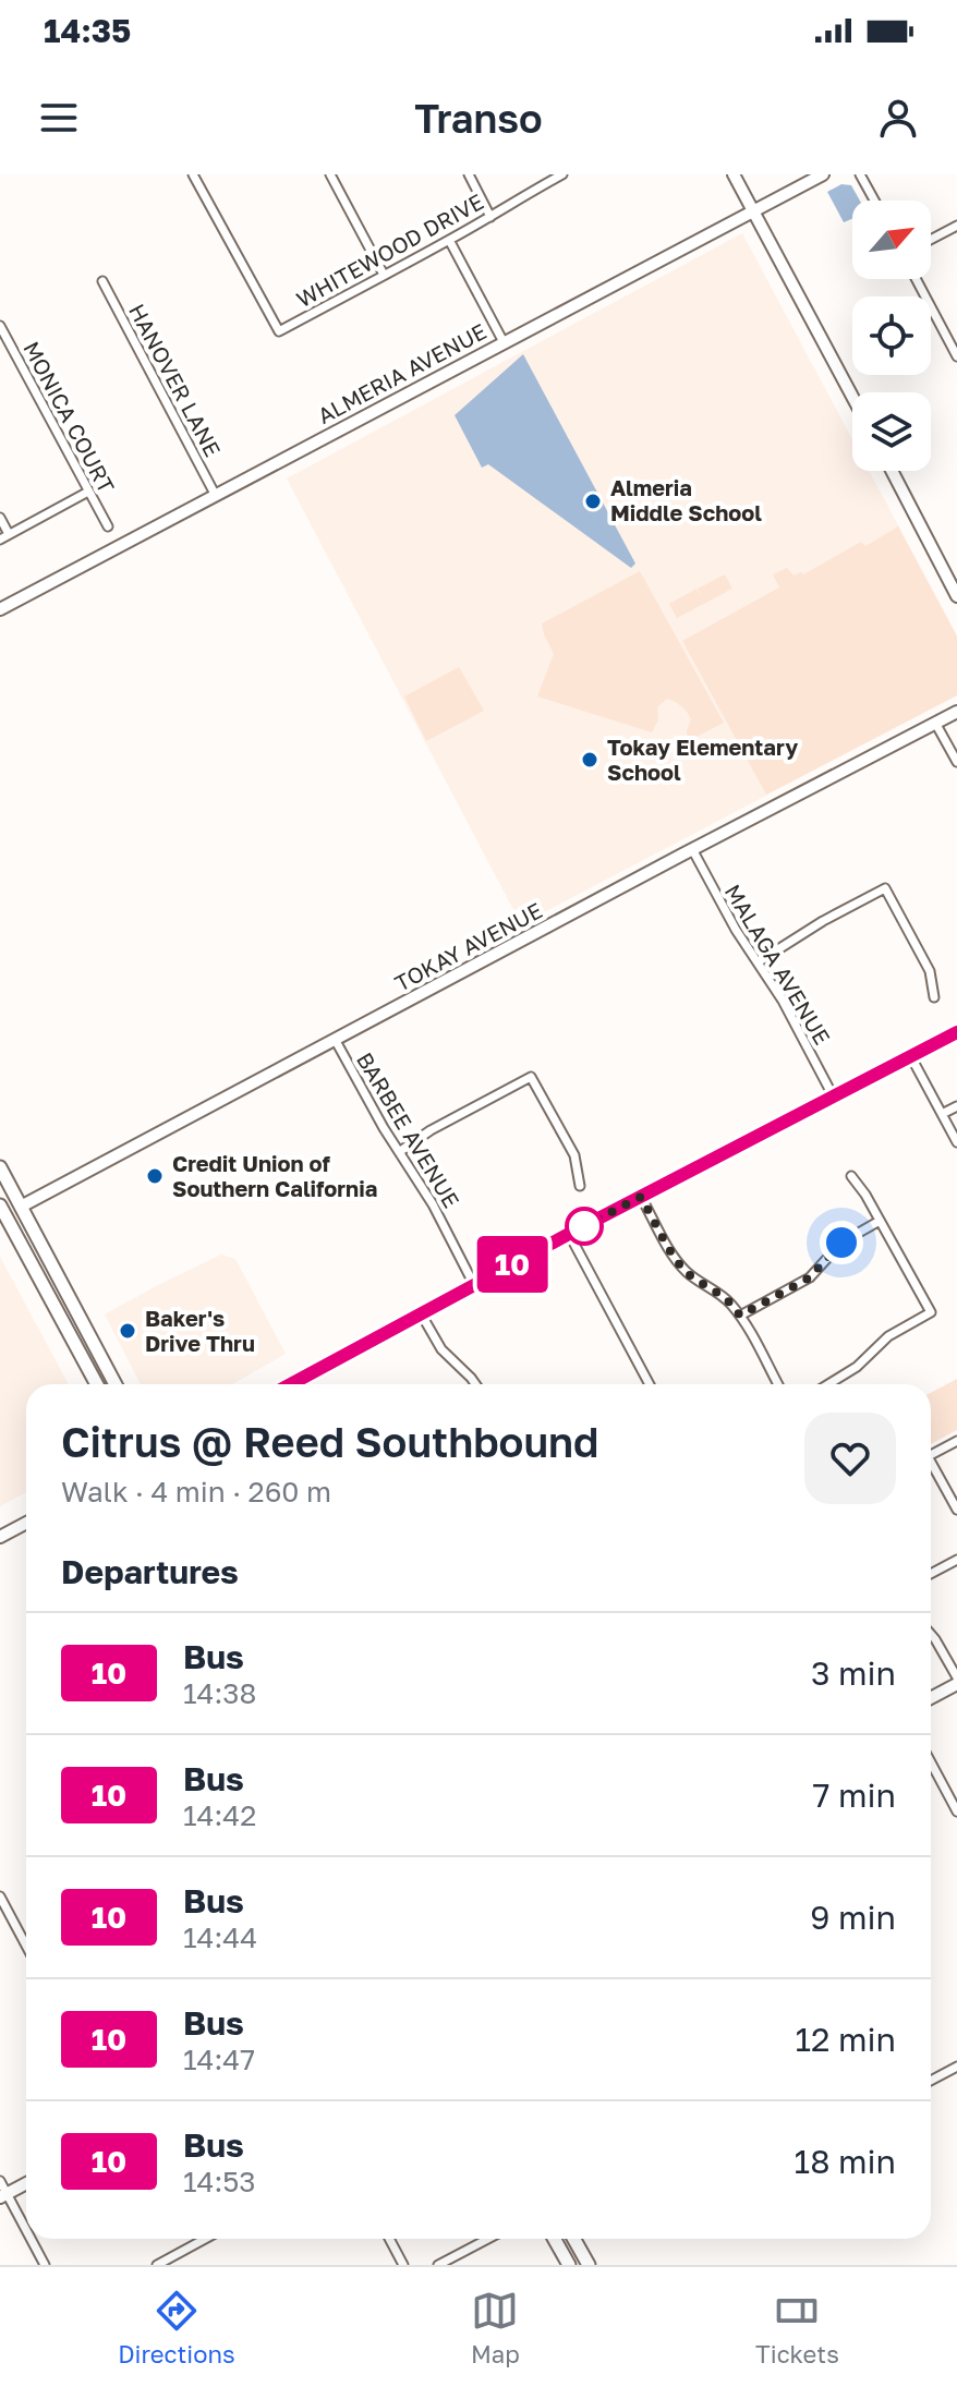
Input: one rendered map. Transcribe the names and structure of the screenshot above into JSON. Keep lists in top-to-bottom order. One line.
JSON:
{"streets":{"street":["WHITEWOOD DRIVE","ALMERIA AVENUE","HANOVER LANE","MONICA COURT","TOKAY AVENUE","MALAGA AVENUE","BARBEE AVENUE"]},"crossings":[["ALMERIA AVENUE","HANOVER LANE"],["TOKAY AVENUE","MALAGA AVENUE"],["TOKAY AVENUE","BARBEE AVENUE"]],"places":["Almeria Middle School","Tokay Elementary School","Credit Union of Southern California","Baker's Drive Thru"],"lines":["bus line 10"],"north":"top right","page":{"status":"14:35","header":"Transo","on_map":"10","heading":[["Citrus @ Reed Southbound","Walk · 4 min · 260 m"],"Departures"],"list":[{"mark":"10","name":"Bus","note":"14:38","value":"3 min"},{"mark":"10","name":"Bus","note":"14:42","value":"7 min"},{"mark":"10","name":"Bus","note":"14:44","value":"9 min"},{"mark":"10","name":"Bus","note":"14:47","value":"12 min"},{"mark":"10","name":"Bus","note":"14:53","value":"18 min"}],"tabs":["Directions","Map","Tickets"]}}
